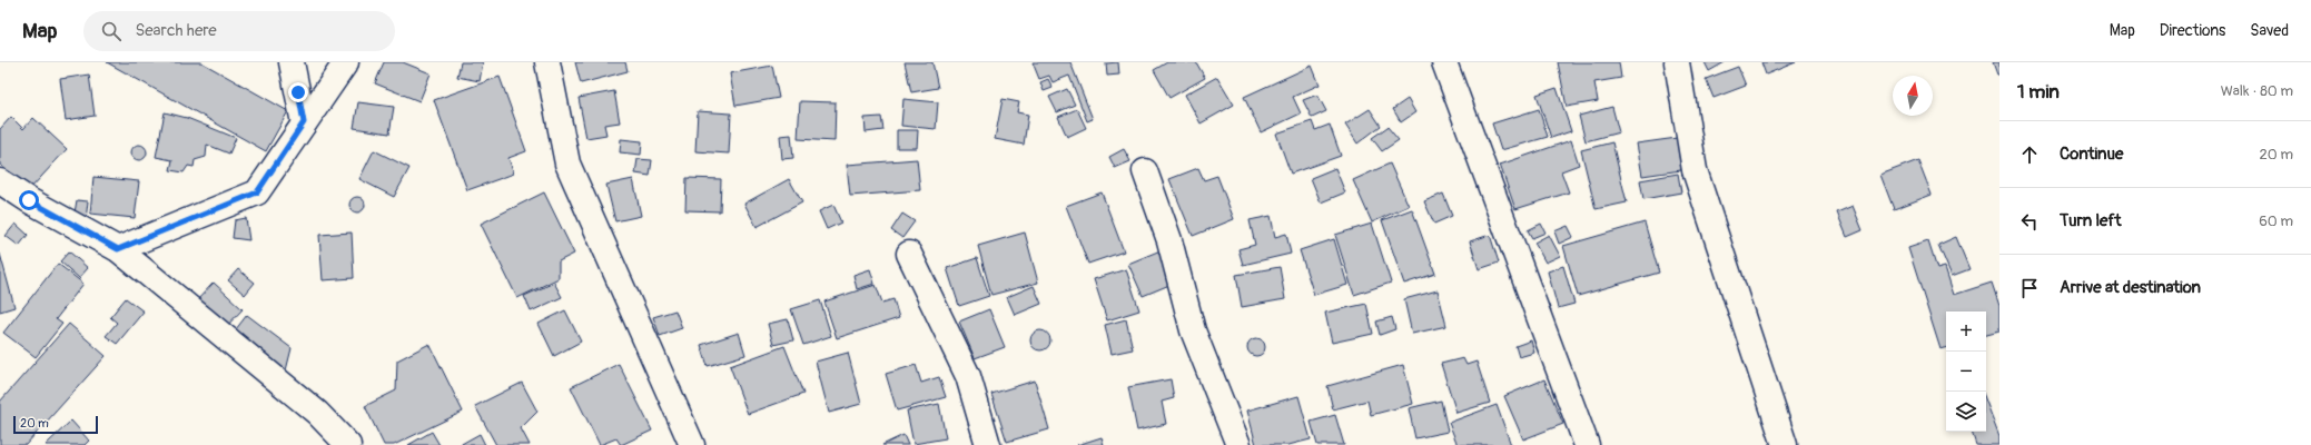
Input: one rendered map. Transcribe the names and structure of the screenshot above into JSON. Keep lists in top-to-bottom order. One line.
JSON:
{"scale_bar":"20 m","north":"top","page":{"header":"Map","search":"Search here","nav":["Map","Directions","Saved"],"heading":["1 min","Walk · 80 m"],"list":[["Continue","20 m"],["Turn left","60 m"],"Arrive at destination"],"map_buttons":["+","−"],"scale":"20 m"}}
